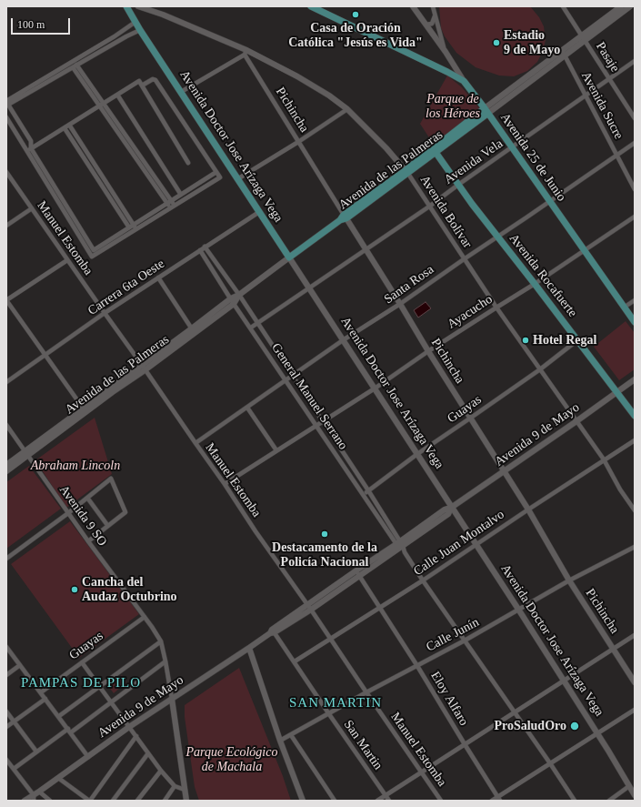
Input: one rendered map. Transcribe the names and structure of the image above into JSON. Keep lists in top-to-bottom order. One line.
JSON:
{"streets":{"main road":["Avenida Doctor Jose Arízaga Vega","Avenida 25 de Junio","Avenida de las Palmeras","Avenida Rocafuerte"],"street":["Pasaje","Avenida Sucre","Pichincha","Avenida Vela","Avenida Bolívar","Manuel Estomba","Santa Rosa","Carrera 6ta Oeste","Ayacucho","General Manuel Serrano","Guayas","Avenida 9 de Mayo","Avenida 9 SO","Calle Juan Montalvo","Calle Junín","Eloy Alfaro","San Martin"]},"crossings":[["Pasaje","Avenida Vela"],["Pasaje","Avenida de las Palmeras"],["Avenida Sucre","Avenida Vela"],["Avenida Sucre","Avenida de las Palmeras"],["Avenida Sucre","Santa Rosa"],["Pichincha","Avenida Vela"],["Pichincha","Avenida de las Palmeras"],["Pichincha","Avenida Bolívar"],["Pichincha","Santa Rosa"],["Pichincha","Ayacucho"],["Pichincha","Guayas"],["Pichincha","Avenida 9 de Mayo"],["Pichincha","Calle Juan Montalvo"],["Pichincha","Calle Junín"],["Avenida Doctor Jose Arízaga Vega","Avenida Vela"],["Avenida Doctor Jose Arízaga Vega","Avenida de las Palmeras"],["Avenida Doctor Jose Arízaga Vega","Santa Rosa"],["Avenida Doctor Jose Arízaga Vega","Carrera 6ta Oeste"],["Avenida Doctor Jose Arízaga Vega","Ayacucho"],["Avenida Doctor Jose Arízaga Vega","Guayas"],["Avenida Doctor Jose Arízaga Vega","Avenida 9 de Mayo"],["Avenida Doctor Jose Arízaga Vega","Calle Juan Montalvo"],["Avenida Doctor Jose Arízaga Vega","Calle Junín"],["Avenida 25 de Junio","Avenida Vela"],["Avenida 25 de Junio","Avenida de las Palmeras"],["Avenida 25 de Junio","Santa Rosa"],["Avenida 25 de Junio","Ayacucho"],["Avenida Vela","Avenida Bolívar"],["Avenida Vela","Avenida Rocafuerte"],["Avenida Vela","General Manuel Serrano"],["Avenida de las Palmeras","Avenida Bolívar"],["Avenida de las Palmeras","Manuel Estomba"],["Avenida de las Palmeras","Avenida Rocafuerte"],["Avenida de las Palmeras","General Manuel Serrano"],["Avenida de las Palmeras","Avenida 9 SO"],["Avenida Bolívar","Santa Rosa"],["Avenida Bolívar","Ayacucho"],["Avenida Bolívar","Guayas"],["Avenida Bolívar","Avenida 9 de Mayo"],["Avenida Bolívar","Calle Juan Montalvo"],["Manuel Estomba","Santa Rosa"],["Manuel Estomba","Carrera 6ta Oeste"],["Manuel Estomba","Ayacucho"],["Manuel Estomba","Avenida 9 de Mayo"],["Manuel Estomba","Calle Juan Montalvo"],["Manuel Estomba","Calle Junín"],["Avenida Rocafuerte","Santa Rosa"],["Avenida Rocafuerte","Ayacucho"],["Avenida Rocafuerte","Guayas"],["Avenida Rocafuerte","Avenida 9 de Mayo"],["Santa Rosa","General Manuel Serrano"],["Carrera 6ta Oeste","General Manuel Serrano"],["Ayacucho","General Manuel Serrano"],["General Manuel Serrano","Guayas"],["General Manuel Serrano","Avenida 9 de Mayo"],["General Manuel Serrano","Calle Juan Montalvo"],["General Manuel Serrano","Calle Junín"],["Guayas","Avenida 9 SO"],["Avenida 9 de Mayo","Eloy Alfaro"],["Avenida 9 de Mayo","San Martin"],["Calle Juan Montalvo","Eloy Alfaro"],["Calle Juan Montalvo","San Martin"],["Calle Junín","Eloy Alfaro"],["Calle Junín","San Martin"]],"districts":["PAMPAS DE PILO","SAN MARTIN"],"parks":["Parque de los Héroes","Abraham Lincoln","Parque Ecológico de Machala"],"places":["Casa de Oración Católica \"Jesús es Vida\"","Estadio 9 de Mayo","Hotel Regal","Destacamento de la Policía Nacional","Cancha del Audaz Octubrino","ProSaludOro"],"scale_bar":"100 m"}
